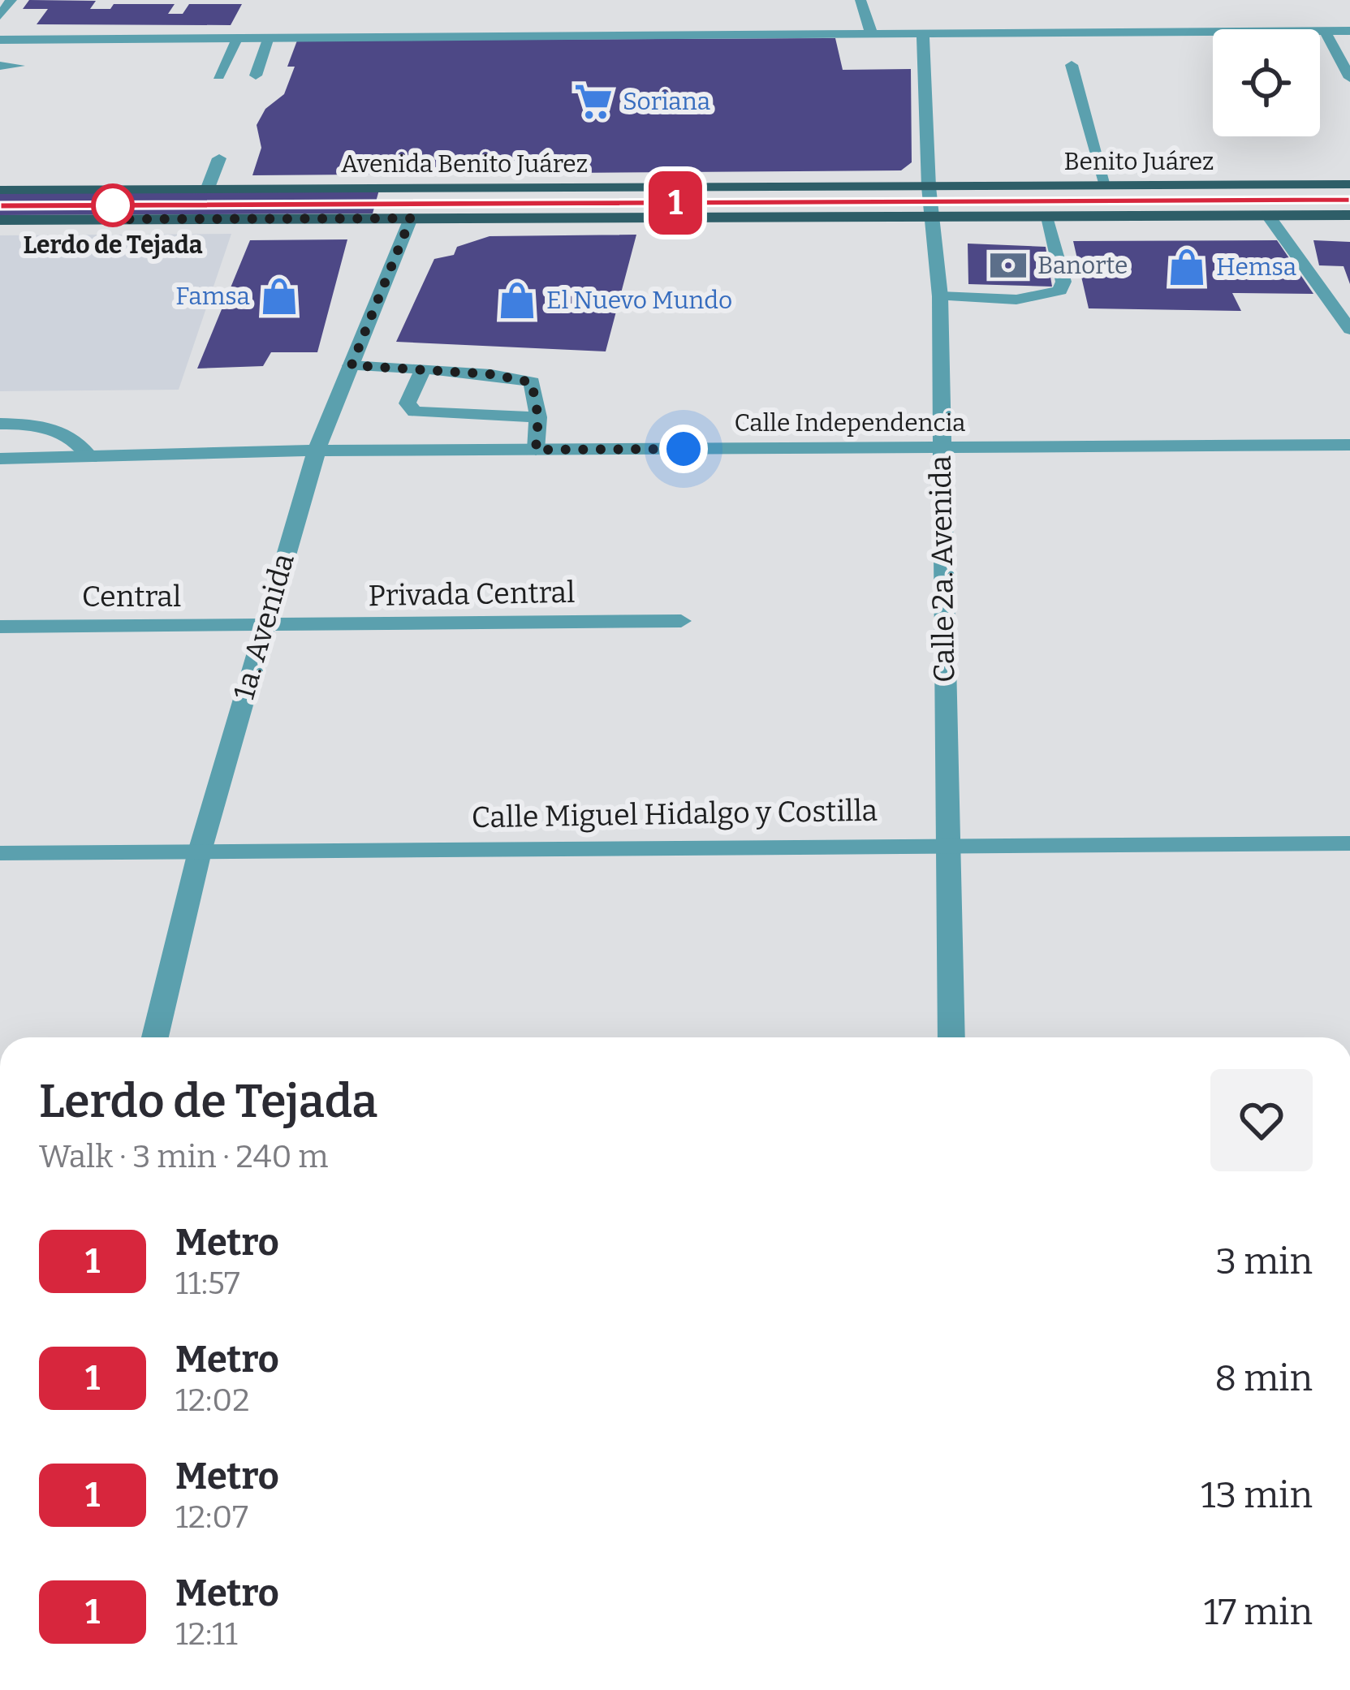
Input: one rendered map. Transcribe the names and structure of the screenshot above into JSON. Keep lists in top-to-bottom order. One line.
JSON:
{"streets":{"main road":["Benito Juárez","Avenida Benito Juárez"],"street":["Calle Independencia","Calle 2a. Avenida","Privada Central","Central","1a. Avenida","Calle Miguel Hidalgo y Costilla"]},"crossings":[["Benito Juárez","Avenida Benito Juárez"],["Benito Juárez","Calle 2a. Avenida"],["Avenida Benito Juárez","Calle 2a. Avenida"],["Avenida Benito Juárez","1a. Avenida"],["Calle Independencia","Calle 2a. Avenida"],["Calle Independencia","1a. Avenida"],["Calle 2a. Avenida","Calle Miguel Hidalgo y Costilla"],["Privada Central","Central"],["Privada Central","1a. Avenida"],["Central","1a. Avenida"],["1a. Avenida","Calle Miguel Hidalgo y Costilla"]],"places":{"supermarket":["Soriana"],"other":["Lerdo de Tejada"],"bank":["Banorte"],"shop":["Hemsa","Famsa","El Nuevo Mundo"]},"lines":["metro line 1"],"page":{"on_map":"1","heading":["Lerdo de Tejada","Walk · 3 min · 240 m"],"list":[{"mark":"1","name":"Metro","note":"11:57","value":"3 min"},{"mark":"1","name":"Metro","note":"12:02","value":"8 min"},{"mark":"1","name":"Metro","note":"12:07","value":"13 min"},{"mark":"1","name":"Metro","note":"12:11","value":"17 min"}]}}
